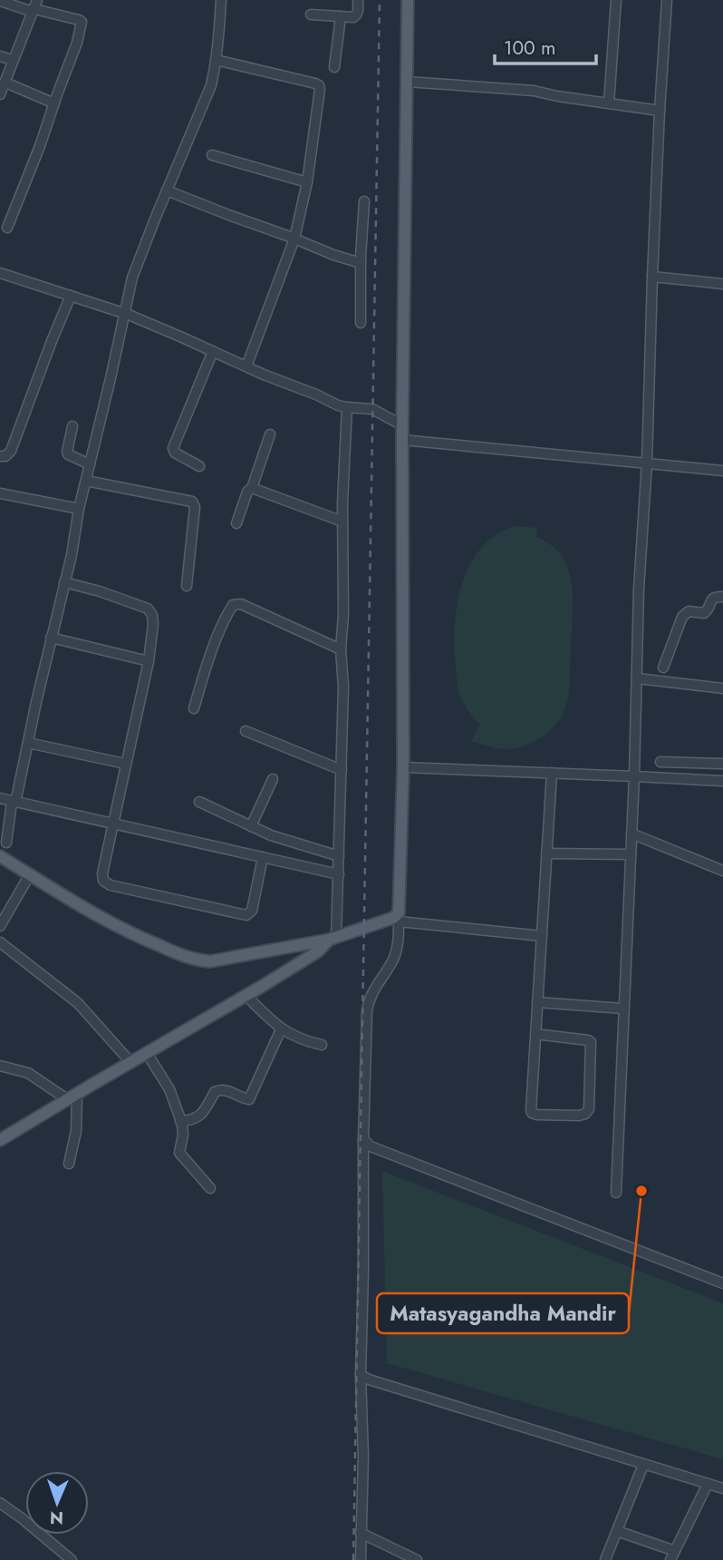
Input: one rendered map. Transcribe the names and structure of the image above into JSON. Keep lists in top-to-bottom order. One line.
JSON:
{"places":["Matasyagandha Mandir"],"scale_bar":"100 m","north":"bottom"}
